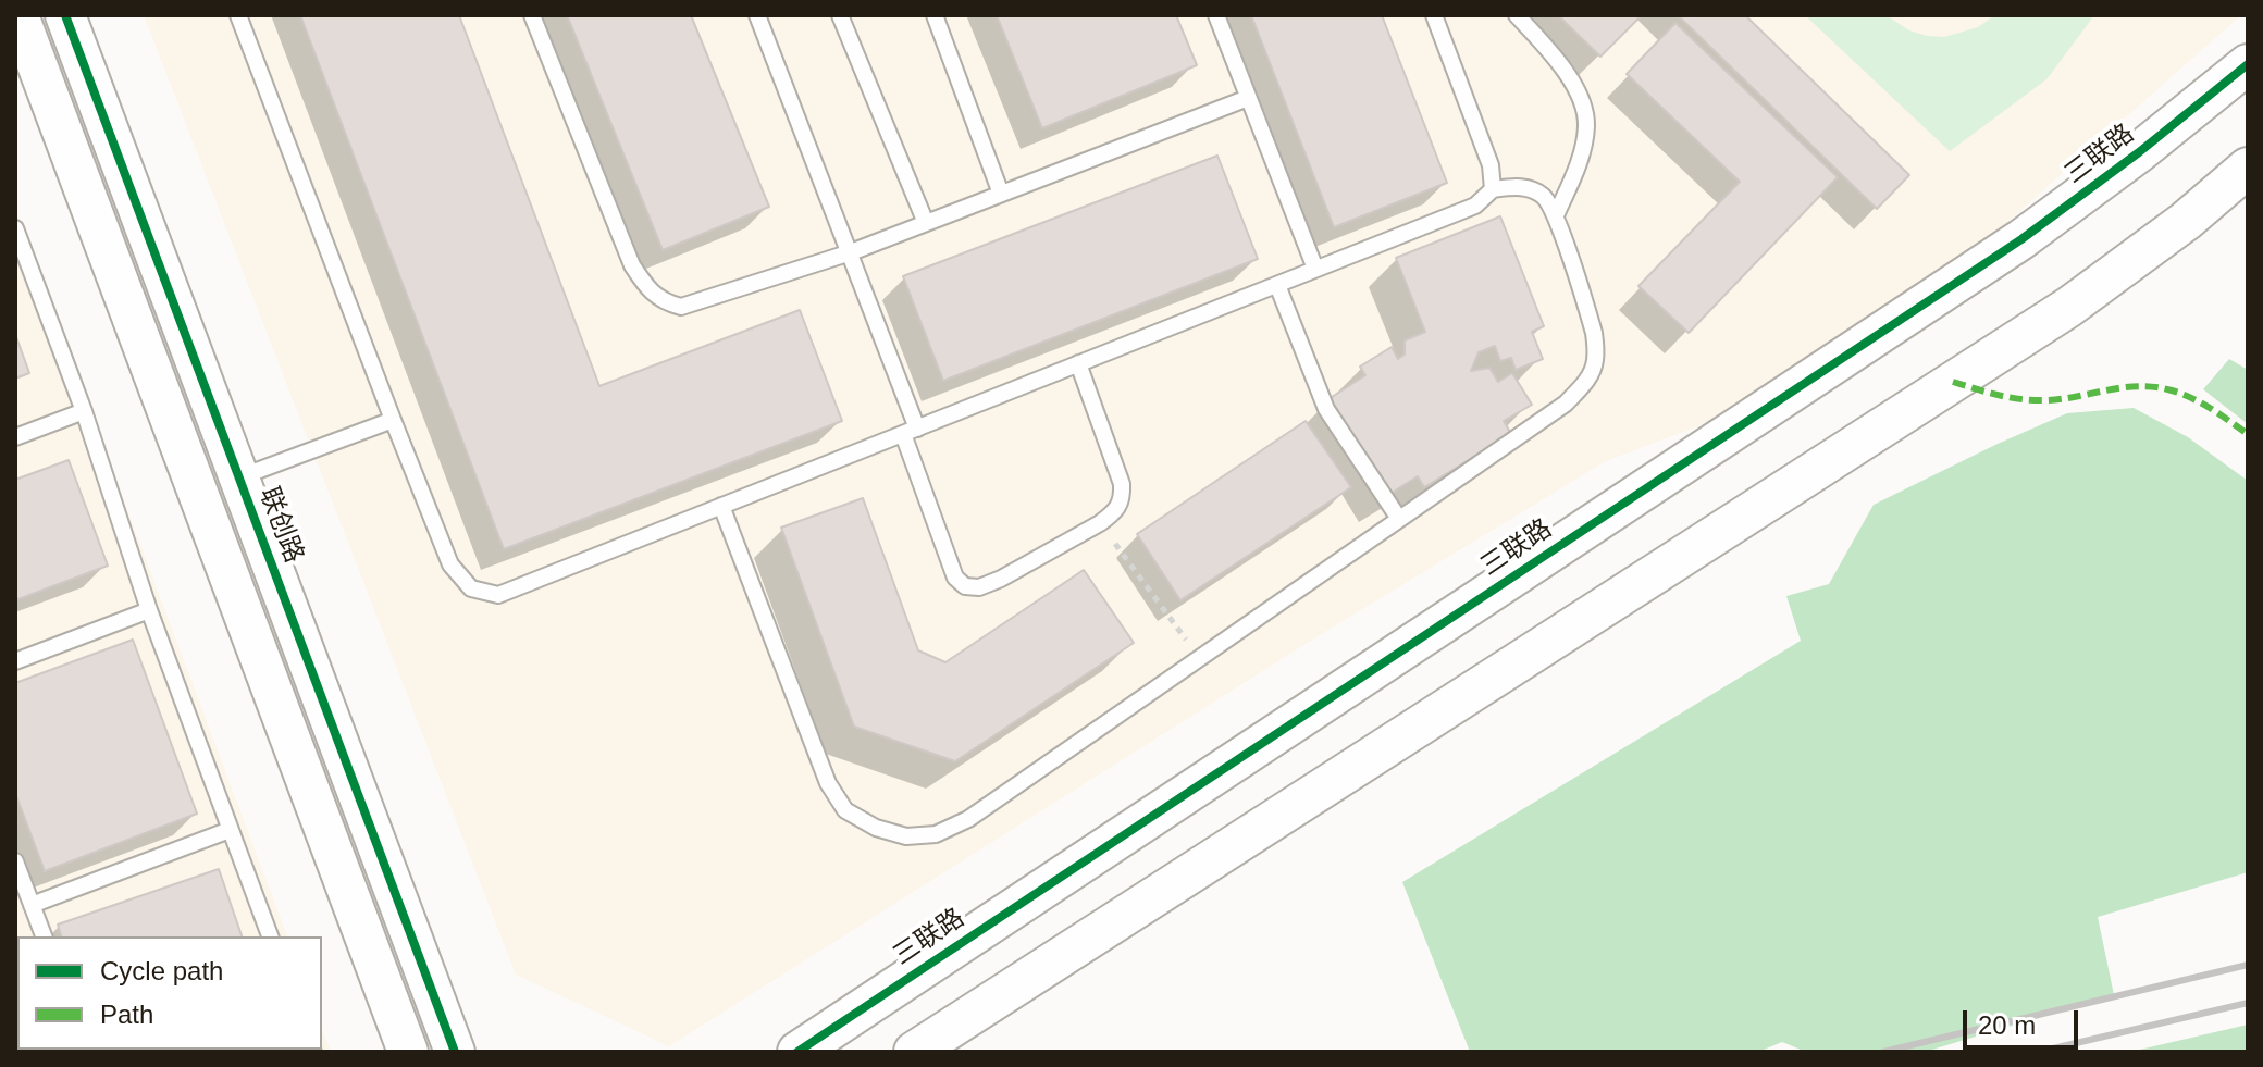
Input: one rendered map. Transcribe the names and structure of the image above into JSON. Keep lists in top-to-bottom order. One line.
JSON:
{"streets":{"street":["三联路","联创路"]},"legend":["Cycle path","Path"],"scale_bar":"20 m"}
